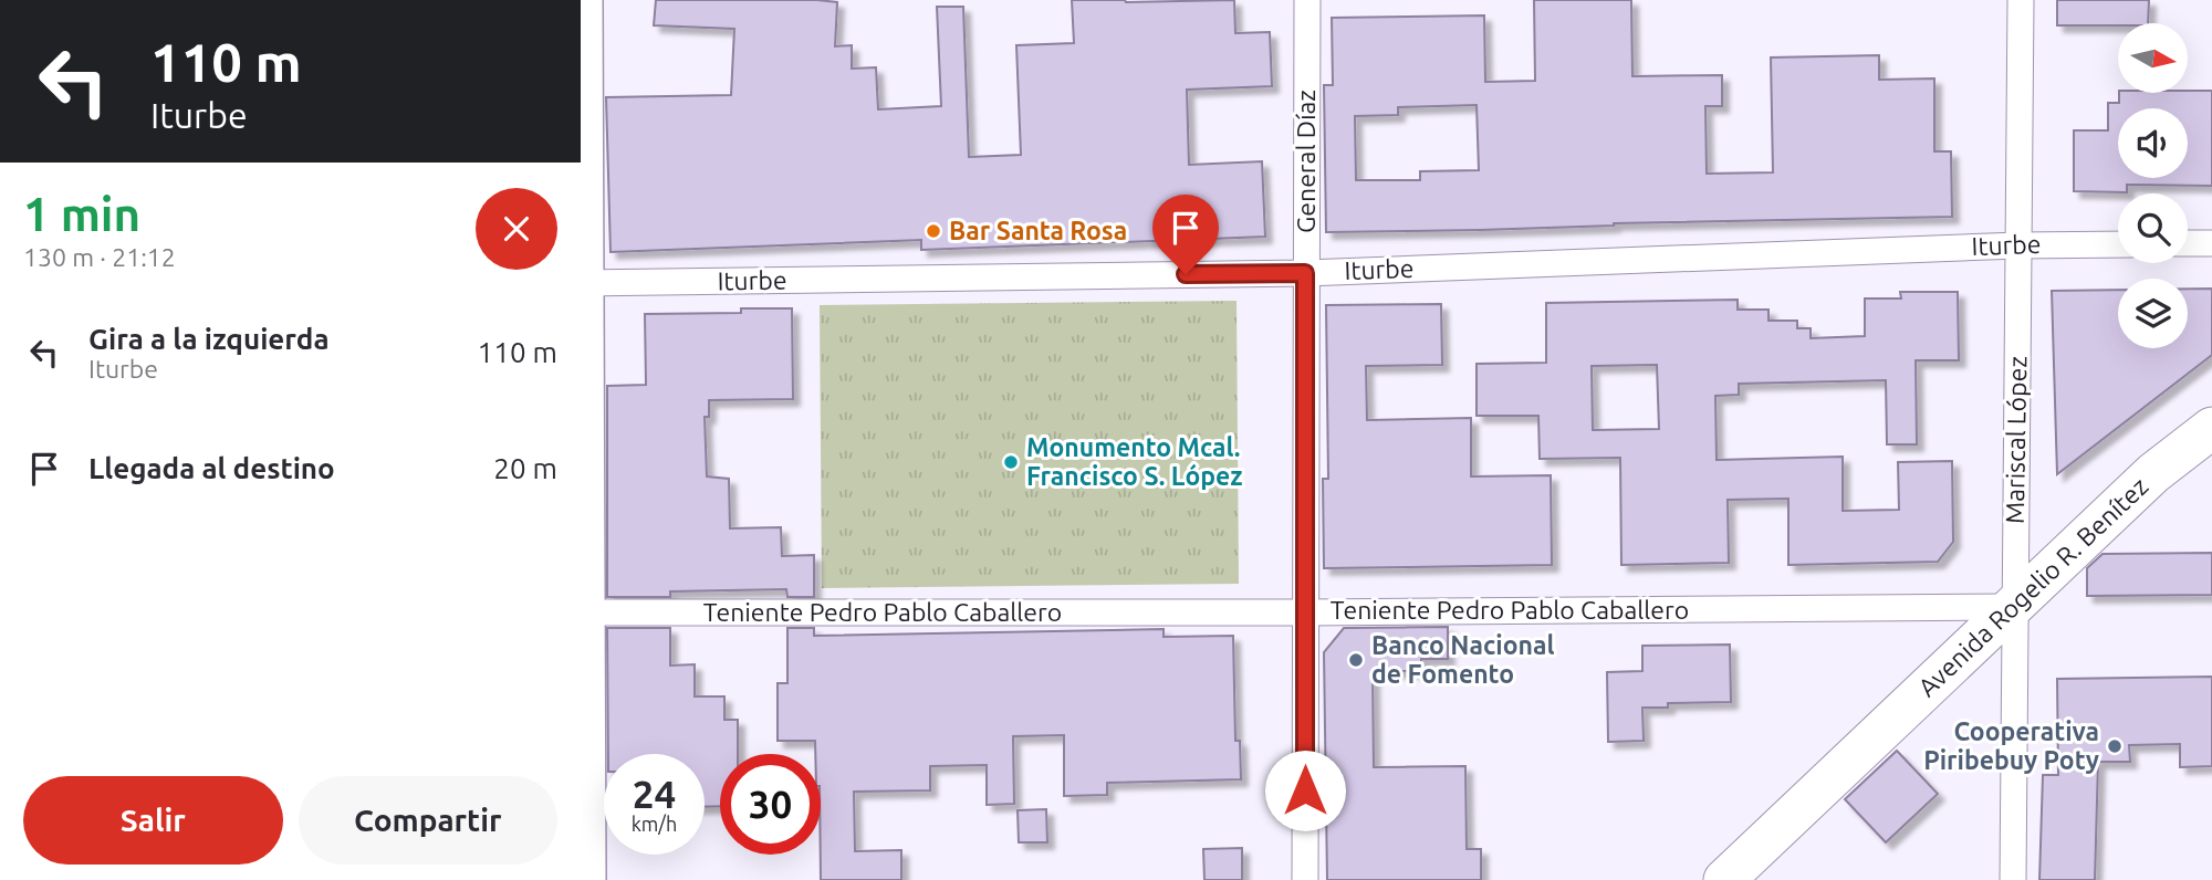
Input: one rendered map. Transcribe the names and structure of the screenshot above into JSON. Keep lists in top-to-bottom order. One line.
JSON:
{"streets":{"main road":["Avenida Rogelio R. Benítez"],"street":["General Díaz","Iturbe","Mariscal López","Teniente Pedro Pablo Caballero"]},"crossings":[["General Díaz","Iturbe"],["General Díaz","Teniente Pedro Pablo Caballero"],["Iturbe","Mariscal López"],["Mariscal López","Avenida Rogelio R. Benítez"],["Mariscal López","Teniente Pedro Pablo Caballero"],["Avenida Rogelio R. Benítez","Teniente Pedro Pablo Caballero"]],"places":["Bar Santa Rosa","Monumento Mcal. Francisco S. López","Banco Nacional de Fomento","Cooperativa Piribebuy Poty"],"north":"right","page":{"turn":["110 m","Iturbe"],"heading":["1 min","130 m · 21:12"],"list":[{"name":"Gira a la izquierda","note":"Iturbe","value":"110 m"},{"name":"Llegada al destino","value":"20 m"}],"speed":"24 km/h","limit":"30","buttons":["Salir","Compartir"]}}
